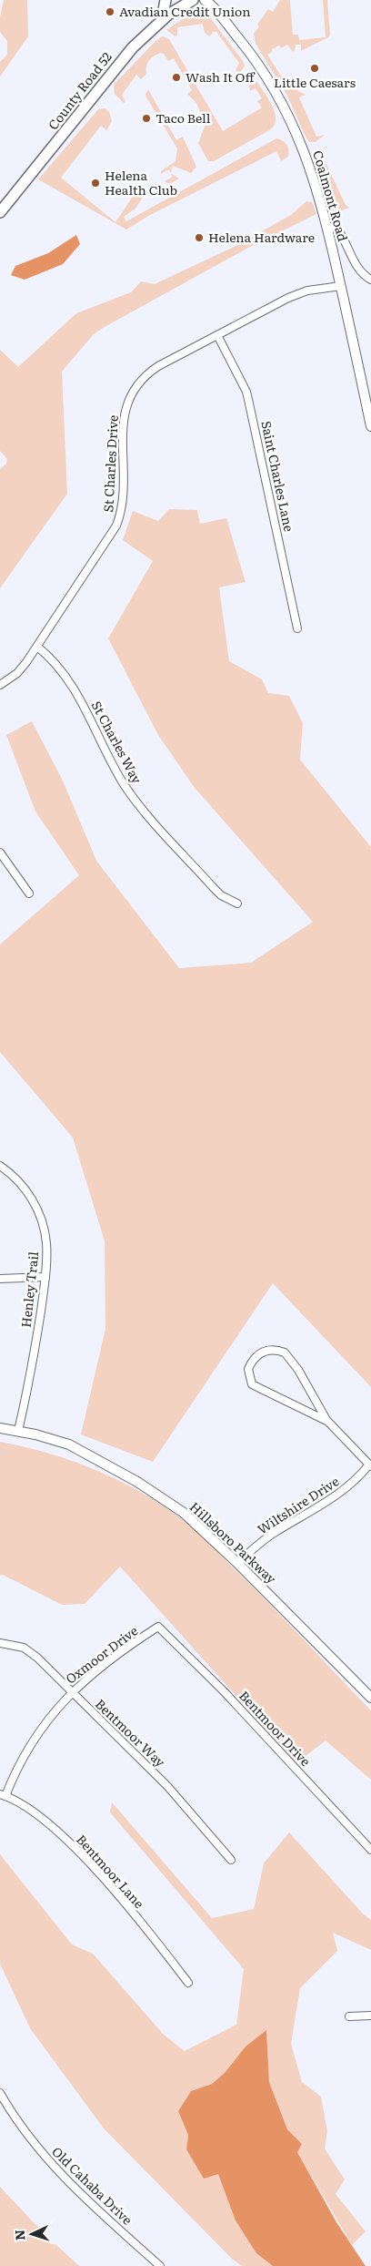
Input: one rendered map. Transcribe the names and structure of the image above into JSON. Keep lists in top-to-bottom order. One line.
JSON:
{"streets":{"main road":["County Road 52"],"street":["Coalmont Road","St Charles Drive","Saint Charles Lane","St Charles Way","Henley Trail","Wiltshire Drive","Hillsboro Parkway","Oxmoor Drive","Bentmoor Drive","Bentmoor Way","Bentmoor Lane","Old Cahaba Drive"]},"crossings":[["Coalmont Road","St Charles Drive"],["St Charles Drive","Saint Charles Lane"],["St Charles Drive","St Charles Way"],["Henley Trail","Hillsboro Parkway"],["Wiltshire Drive","Hillsboro Parkway"],["Oxmoor Drive","Bentmoor Drive"],["Oxmoor Drive","Bentmoor Way"],["Oxmoor Drive","Bentmoor Lane"]],"places":["Avadian Credit Union","Little Caesars","Wash It Off","Taco Bell","Helena Health Club","Helena Hardware"],"north":"left"}
